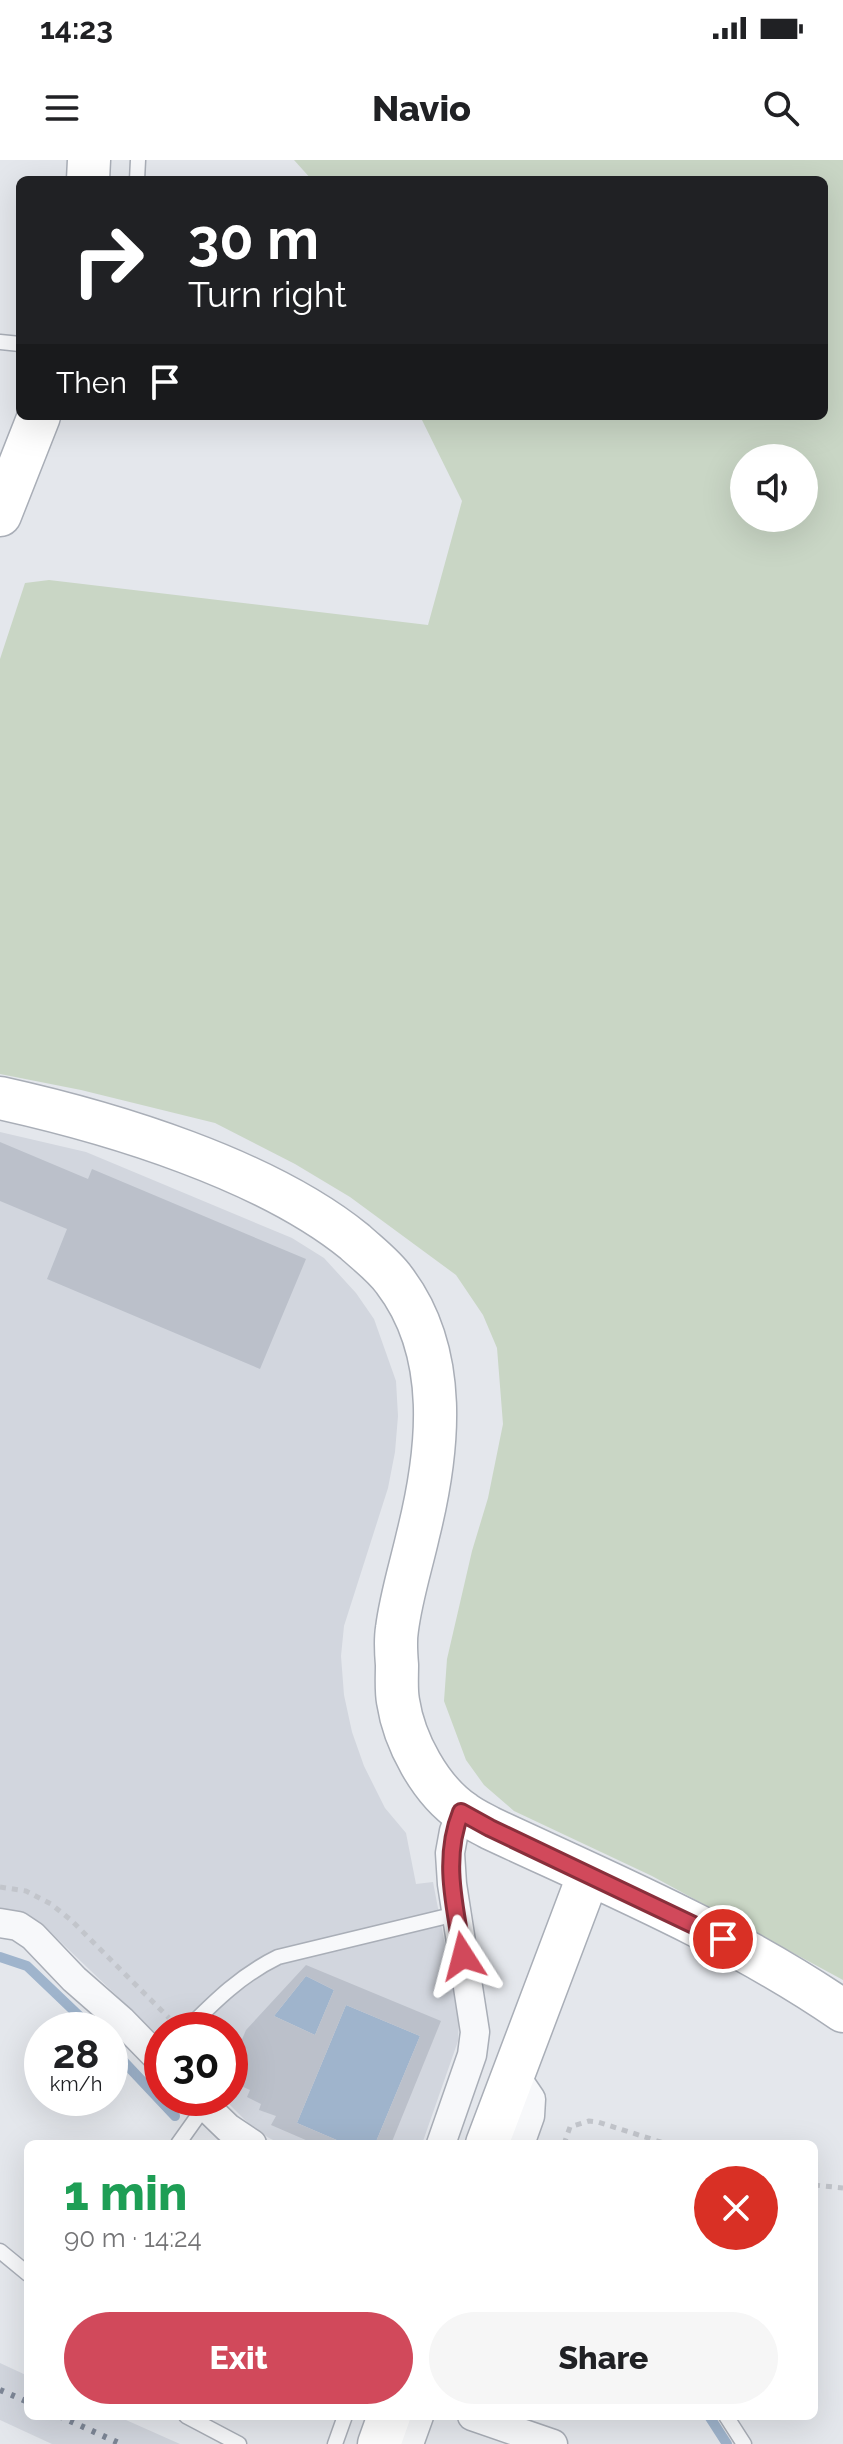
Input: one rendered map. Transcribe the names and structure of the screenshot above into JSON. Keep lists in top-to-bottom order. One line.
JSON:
{"page":{"status":"14:23","header":"Navio","turn":["30 m","Turn right"],"then":"Then","speed":"28 km/h","limit":"30","heading":["1 min","90 m · 14:24"],"buttons":["Exit","Share"]}}
